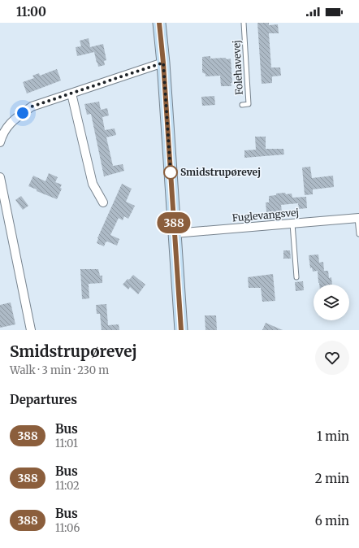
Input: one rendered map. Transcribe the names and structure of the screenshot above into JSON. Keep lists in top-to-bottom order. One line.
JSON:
{"streets":{"street":["Fuglevangsvej"],"lane":["Folehavevej"]},"places":["Smidstrupørevej"],"lines":["bus line 388"],"page":{"status":"11:00","on_map":"388","heading":[["Smidstrupørevej","Walk · 3 min · 230 m"],"Departures"],"list":[{"mark":"388","name":"Bus","note":"11:01","value":"1 min"},{"mark":"388","name":"Bus","note":"11:02","value":"2 min"},{"mark":"388","name":"Bus","note":"11:06","value":"6 min"}]}}
